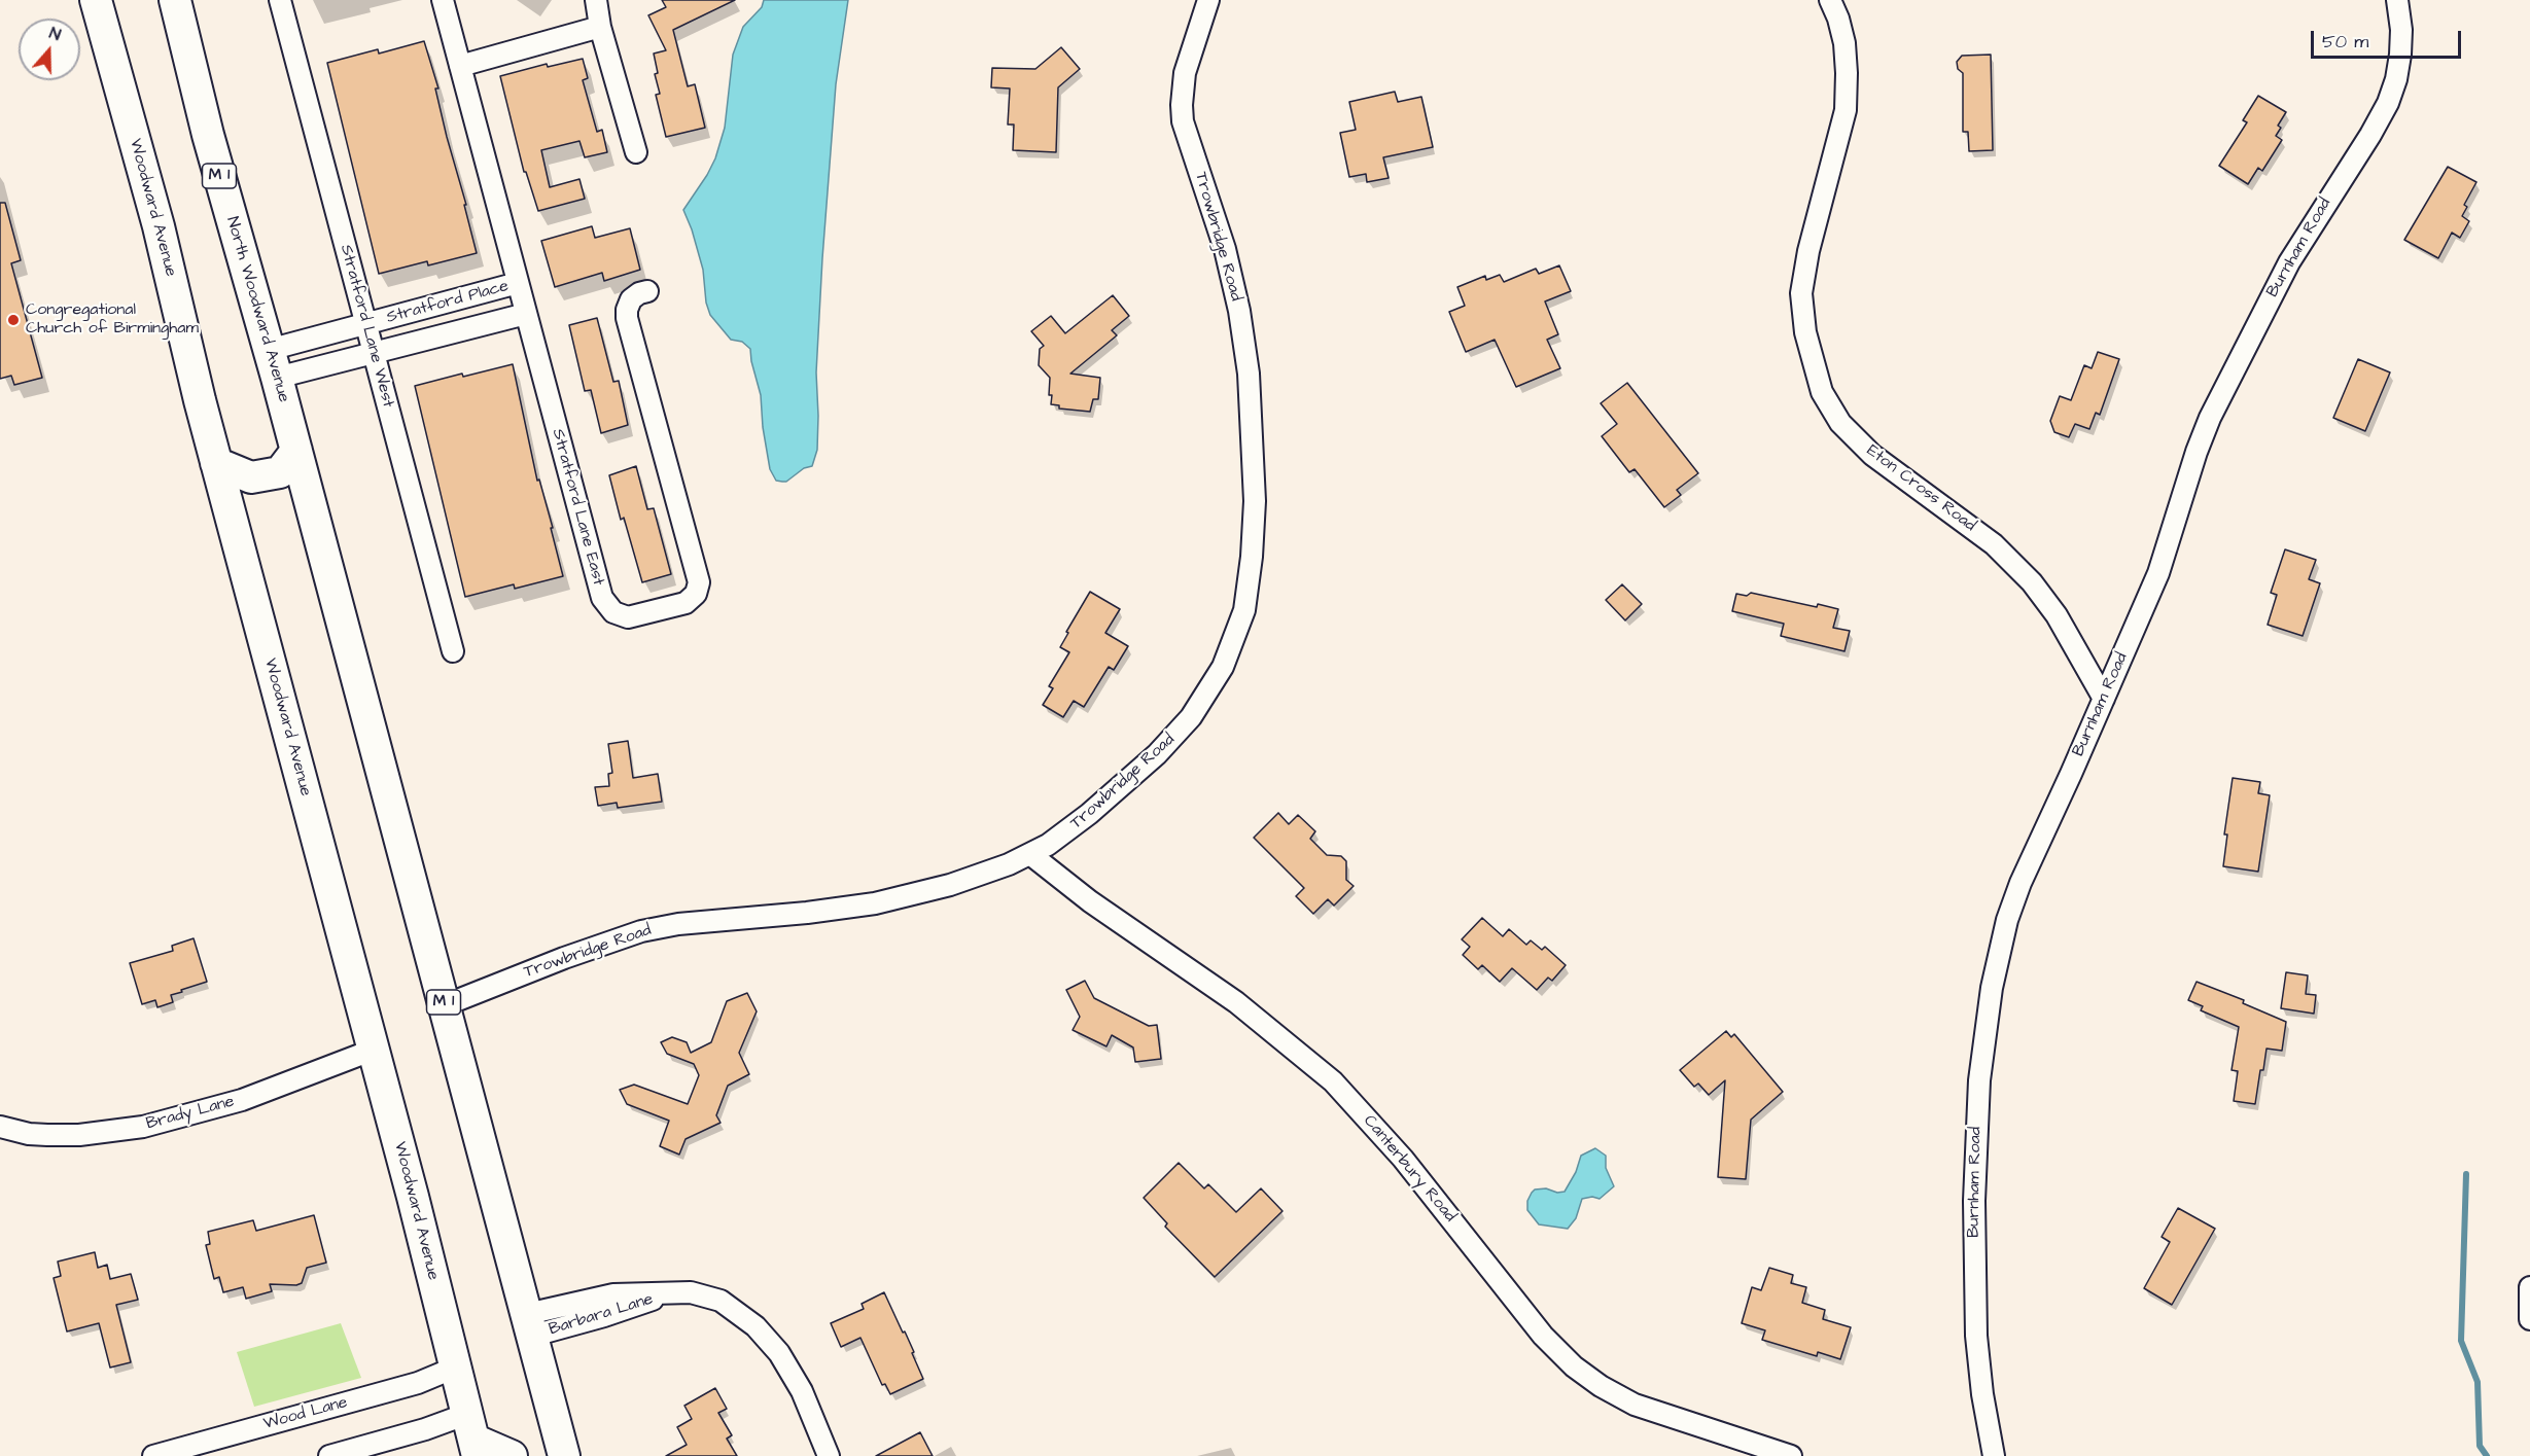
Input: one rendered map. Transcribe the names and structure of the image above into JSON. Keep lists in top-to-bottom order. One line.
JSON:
{"streets":{"main road":["M 1","Woodward Avenue","North Woodward Avenue"],"street":["Trowbridge Road","Burnham Road","Stratford Place","Stratford Lane West","Eton Cross Road","Stratford Lane East","Brady Lane","Canterbury Road","Barbara Lane","Wood Lane"]},"crossings":[["M 1","Trowbridge Road"],["M 1","North Woodward Avenue"],["M 1","Barbara Lane"],["Woodward Avenue","Brady Lane"],["Woodward Avenue","Wood Lane"],["Trowbridge Road","North Woodward Avenue"],["Trowbridge Road","Canterbury Road"],["Burnham Road","Eton Cross Road"],["Stratford Place","North Woodward Avenue"],["Stratford Place","Stratford Lane West"],["Stratford Place","Stratford Lane East"]],"places":["Congregational Church of Birmingham"],"scale_bar":"50 m","north":"top"}
